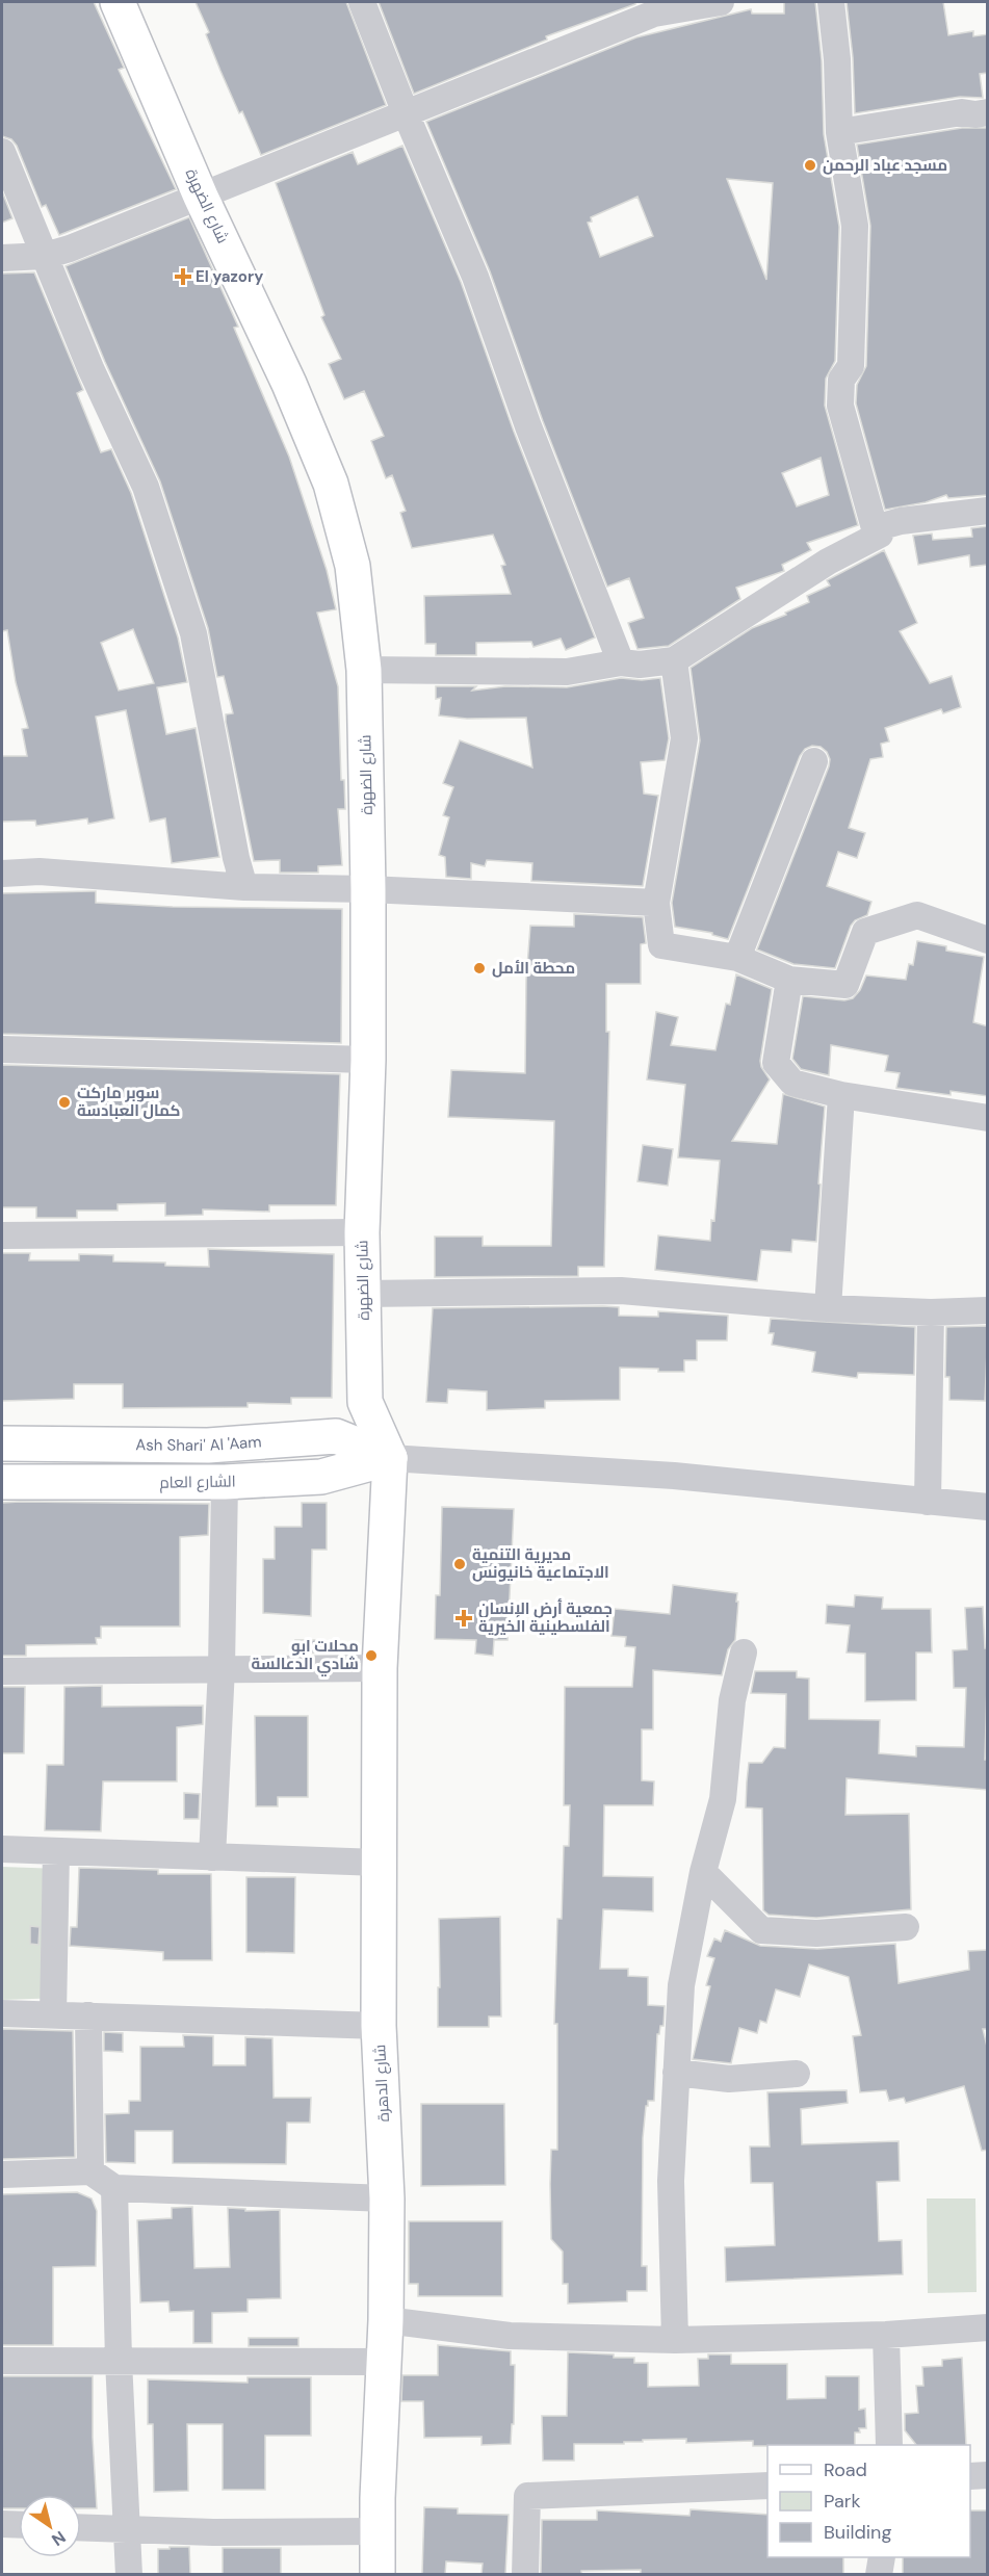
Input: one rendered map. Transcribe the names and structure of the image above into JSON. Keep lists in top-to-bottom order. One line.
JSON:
{"streets":{"street":["شارع الضهرة","Ash Shari' Al 'Aam","الشارع العام","شارع الدهرة"]},"crossings":[["شارع الضهرة","Ash Shari' Al 'Aam"],["شارع الضهرة","الشارع العام"],["شارع الضهرة","شارع الدهرة"],["Ash Shari' Al 'Aam","الشارع العام"]],"places":{"other":["مسجد عباد الرحمن","محطة الأمل","سوبر ماركت كمال العبادسة","مديرية التنمية الاجتماعية خانيونس","محلات ابو شادي الدعالسة"],"health":["El yazory","جمعية أرض الإنسان الفلسطينية الخيرية"]},"legend":["Road","Park","Building"],"north":"bottom right"}
